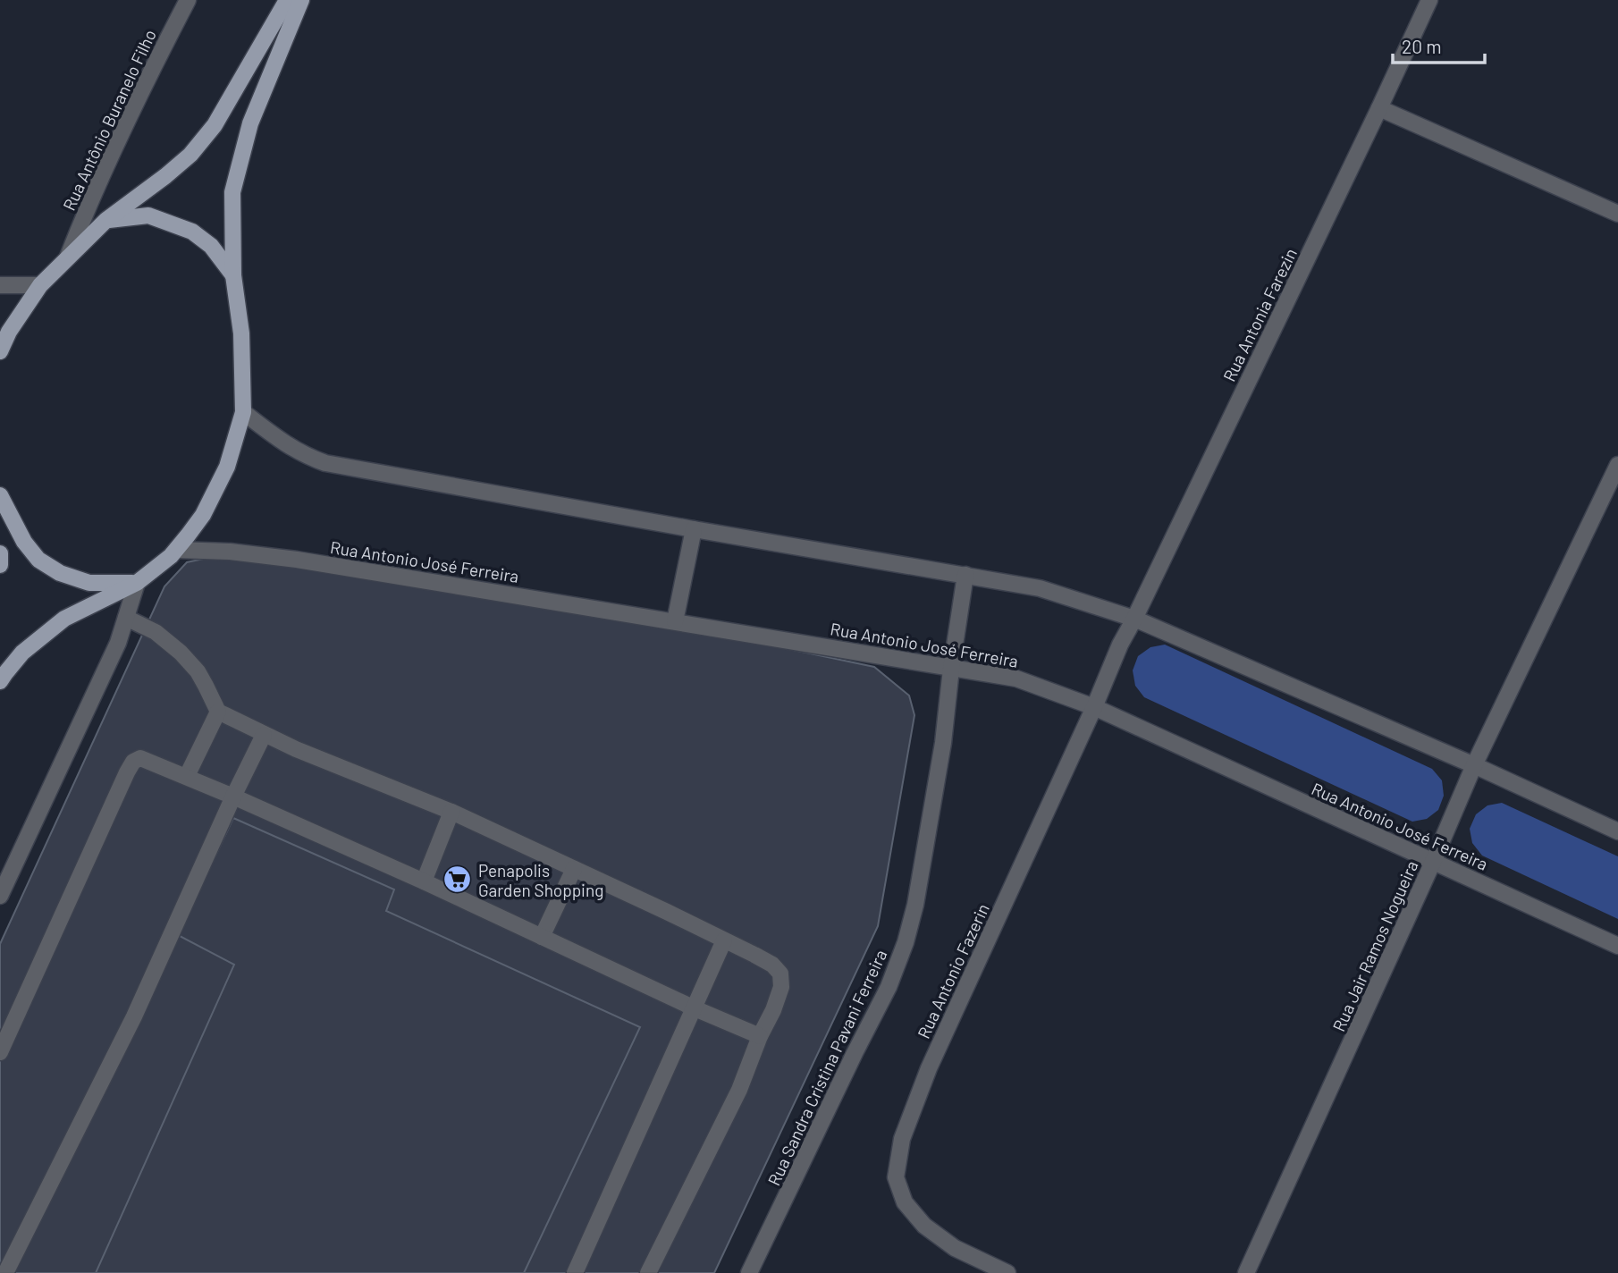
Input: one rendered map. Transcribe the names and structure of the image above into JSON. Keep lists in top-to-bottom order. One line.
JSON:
{"streets":{"street":["Rua Antônio Buranelo Filho","Rua Antonia Farezin","Rua Antonio José Ferreira","Rua Jair Ramos Nogueira","Rua Antonio Fazerin","Rua Sandra Cristina Pavani Ferreira"]},"crossings":[["Rua Antonia Farezin","Rua Antonio Fazerin"],["Rua Antonio José Ferreira","Rua Jair Ramos Nogueira"],["Rua Antonio José Ferreira","Rua Antonio Fazerin"],["Rua Antonio José Ferreira","Rua Sandra Cristina Pavani Ferreira"]],"places":{"supermarket":["Penapolis Garden Shopping"]},"scale_bar":"20 m"}
